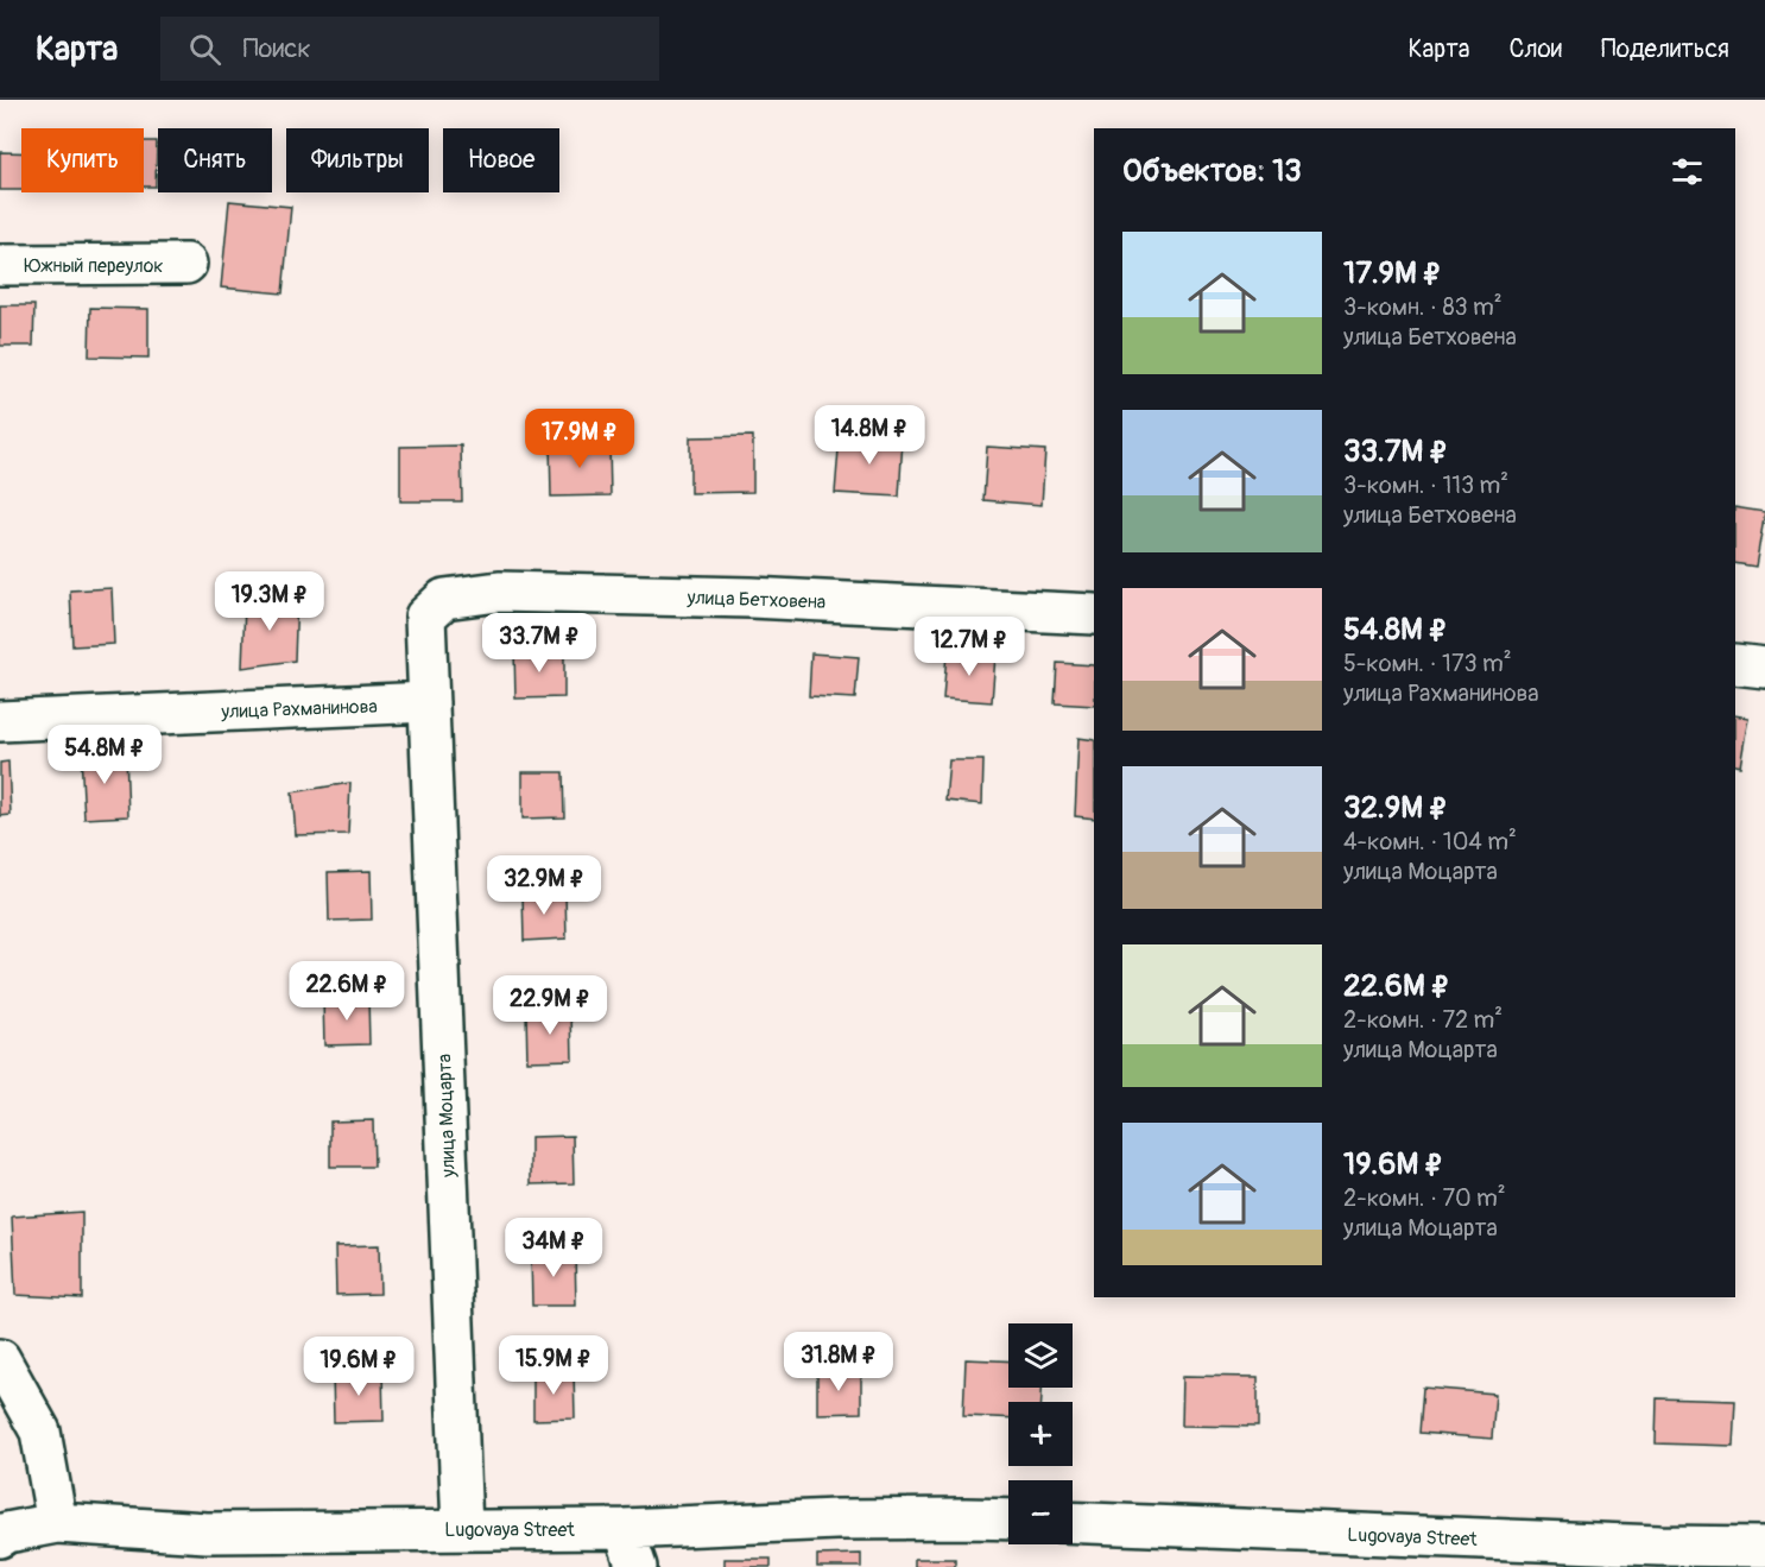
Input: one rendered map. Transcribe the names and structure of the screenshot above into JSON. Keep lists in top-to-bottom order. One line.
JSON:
{"streets":{"street":["Южный переулок","улица Бетховена","улица Рахманинова","улица Моцарта","Lugovaya Street"]},"crossings":[["улица Бетховена","улица Моцарта"],["улица Рахманинова","улица Моцарта"],["улица Моцарта","Lugovaya Street"]],"page":{"header":"Карта","search":"Поиск","nav":["Карта","Слои","Поделиться"],"chip":["Купить","Снять","Фильтры","Новое"],"heading":"Объектов: 13","list":[{"name":"17.9M ₽","note":"3-комн. · 83 m² · улица Бетховена"},{"name":"33.7M ₽","note":"3-комн. · 113 m² · улица Бетховена"},{"name":"54.8M ₽","note":"5-комн. · 173 m² · улица Рахманинова"},{"name":"32.9M ₽","note":"4-комн. · 104 m² · улица Моцарта"},{"name":"22.6M ₽","note":"2-комн. · 72 m² · улица Моцарта"},{"name":"19.6M ₽","note":"2-комн. · 70 m² · улица Моцарта"}],"price":["14.8M ₽","17.9M ₽","19.3M ₽","33.7M ₽","12.7M ₽","54.8M ₽","32.9M ₽","22.6M ₽","22.9M ₽","34M ₽","31.8M ₽","15.9M ₽","19.6M ₽"],"map_buttons":["+","−"]}}
